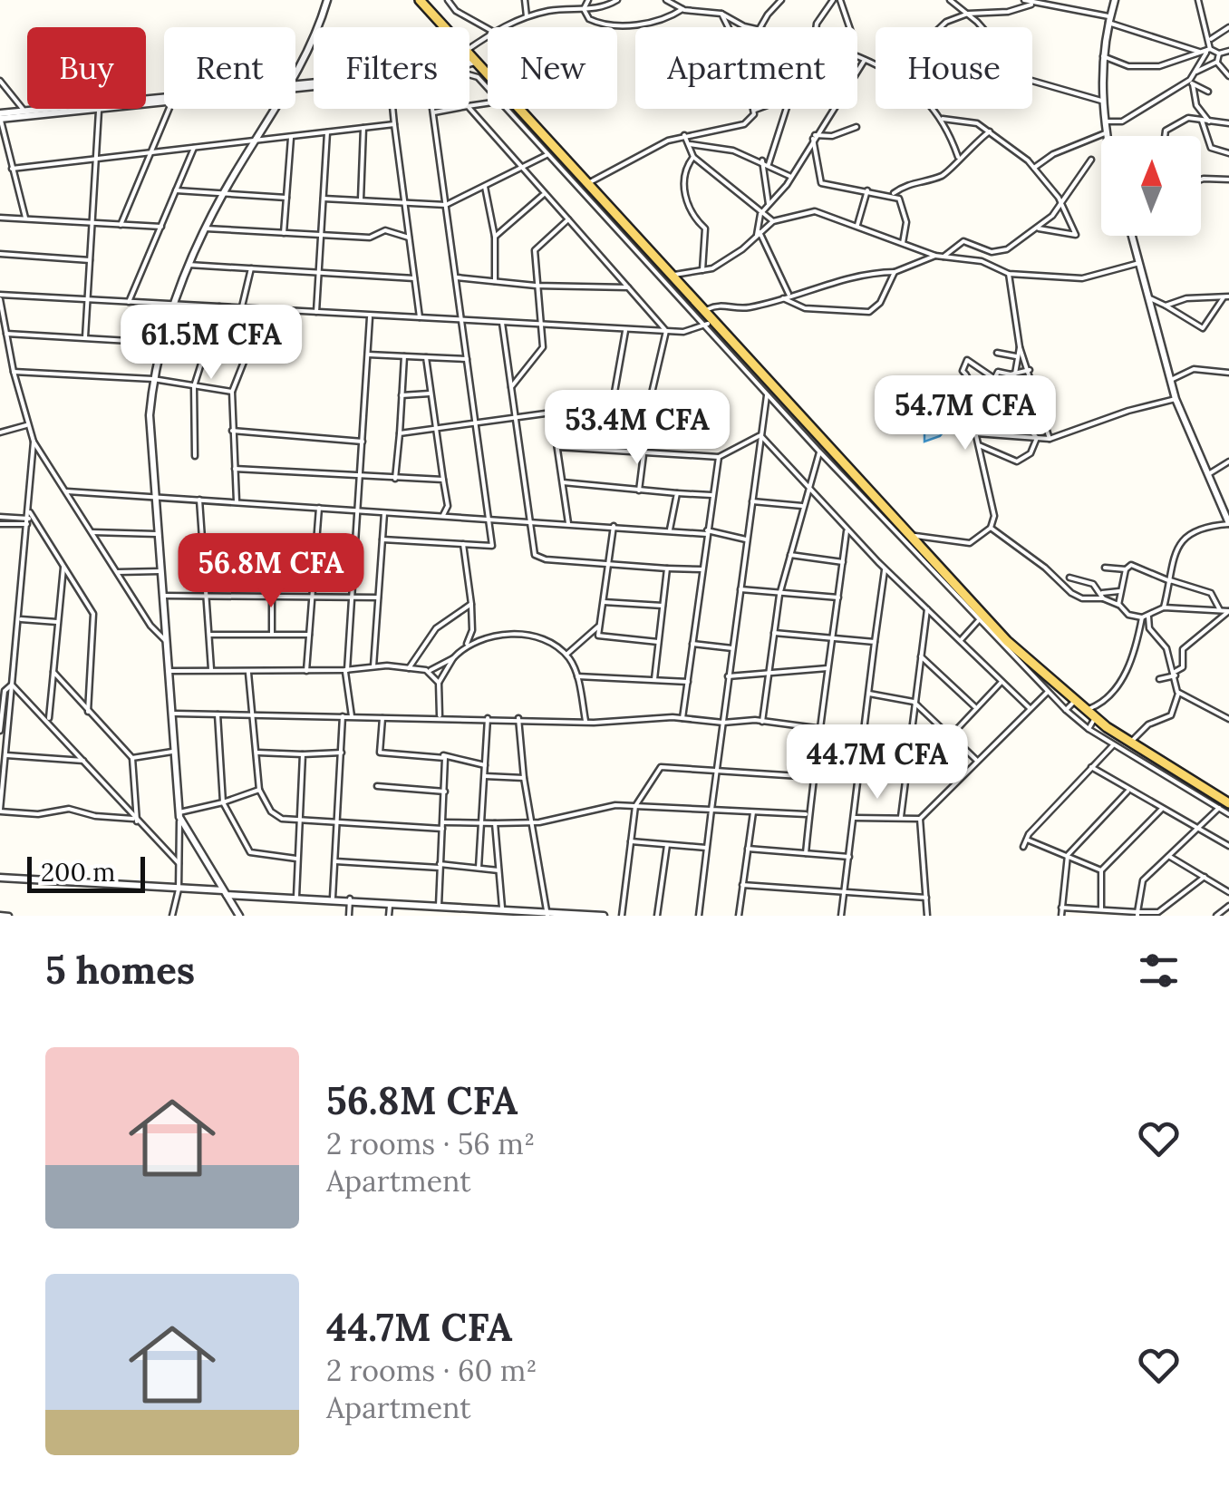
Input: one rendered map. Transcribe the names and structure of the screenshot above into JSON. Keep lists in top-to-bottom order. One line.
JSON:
{"scale_bar":"200 m","north":"top","page":{"chip":["Buy","Rent","Filters","New","Apartment","House"],"price":["61.5M CFA","54.7M CFA","53.4M CFA","56.8M CFA","44.7M CFA"],"scale":"200 m","heading":"5 homes","list":[{"name":"56.8M CFA","note":"2 rooms · 56 m² · Apartment"},{"name":"44.7M CFA","note":"2 rooms · 60 m² · Apartment"}]}}
